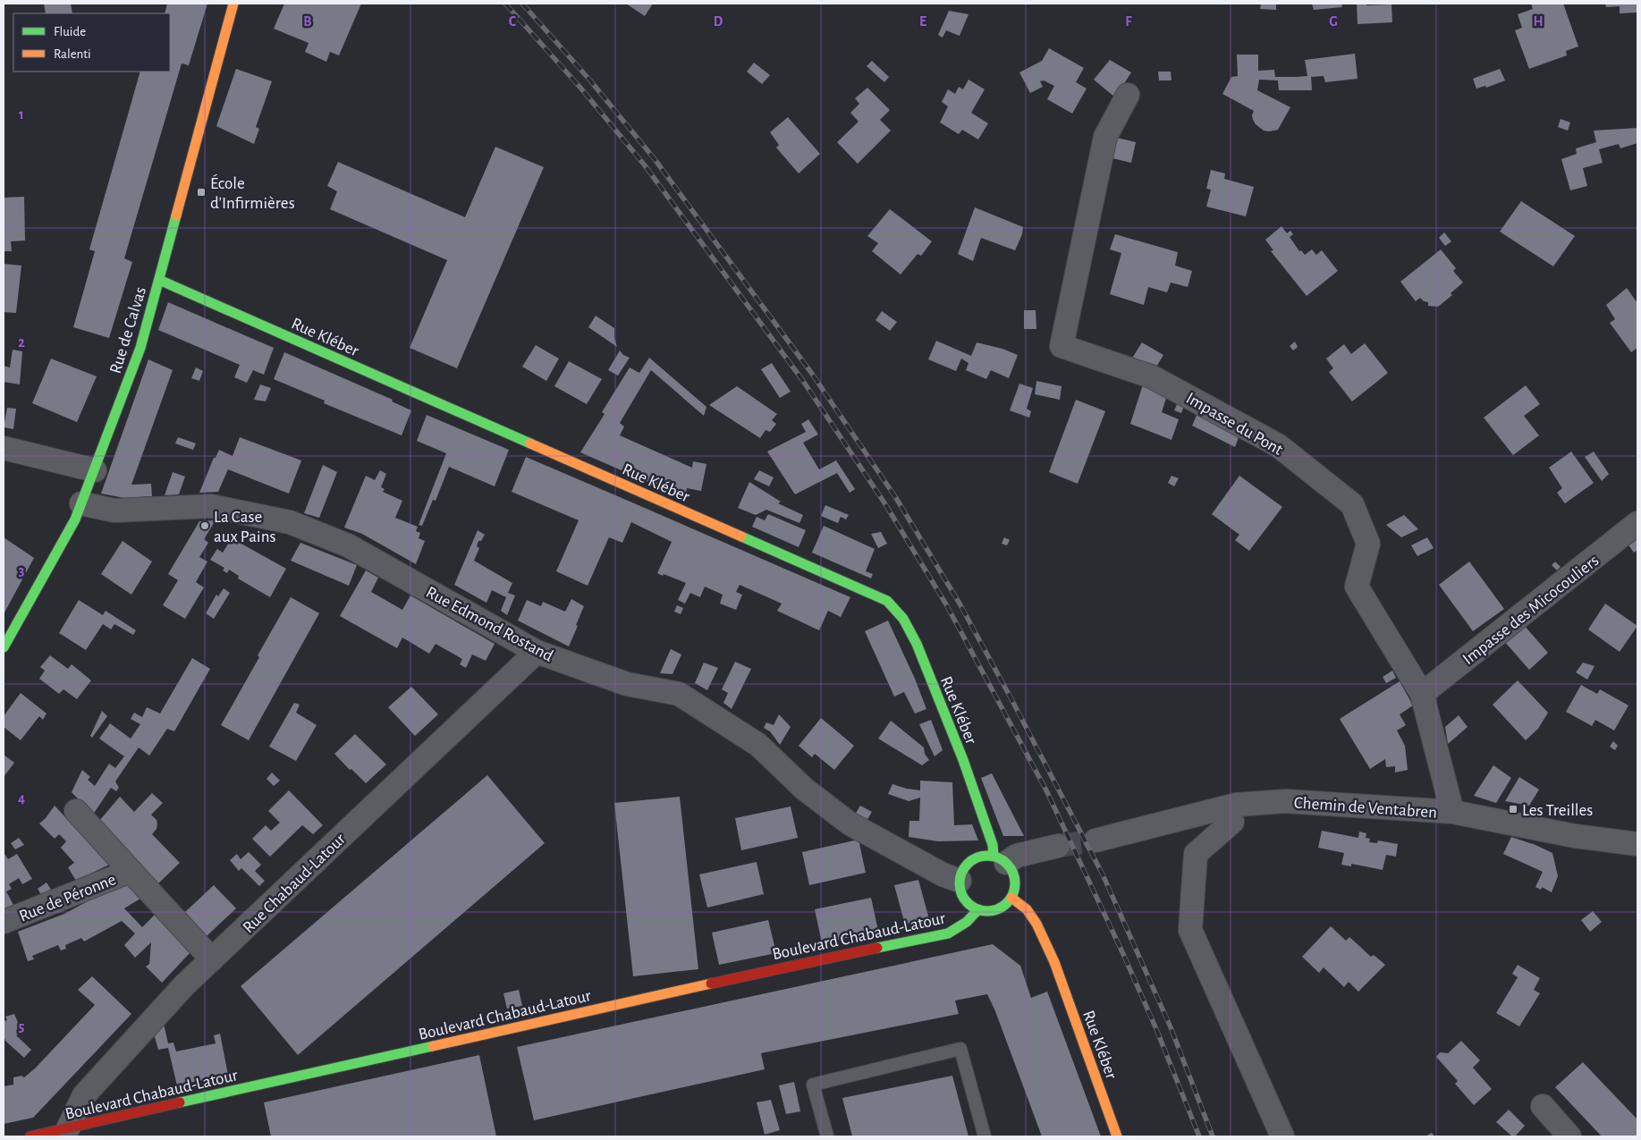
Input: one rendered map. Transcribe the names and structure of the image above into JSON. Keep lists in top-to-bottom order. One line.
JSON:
{"streets":{"street":["Rue de Calvas","Rue Kléber","Impasse du Pont","Impasse des Micocouliers","Rue Edmond Rostand","Chemin de Ventabren","Rue Chabaud-Latour","Rue de Péronne","Boulevard Chabaud-Latour"]},"crossings":[["Rue de Calvas","Rue Kléber"],["Rue de Calvas","Rue Edmond Rostand"],["Rue Kléber","Rue Edmond Rostand"],["Rue Kléber","Boulevard Chabaud-Latour"],["Impasse du Pont","Impasse des Micocouliers"],["Impasse du Pont","Chemin de Ventabren"],["Rue Edmond Rostand","Rue Chabaud-Latour"],["Rue Edmond Rostand","Boulevard Chabaud-Latour"],["Rue Chabaud-Latour","Rue de Péronne"],["Rue Chabaud-Latour","Boulevard Chabaud-Latour"]],"places":{"transit":["École d'Infirmières","Les Treilles"],"other":["La Case aux Pains"]},"legend":["Fluide","Ralenti"],"grid":{"columns":["B","C","D","E","F","G","H"],"rows":["1","2","3","4","5"]}}
